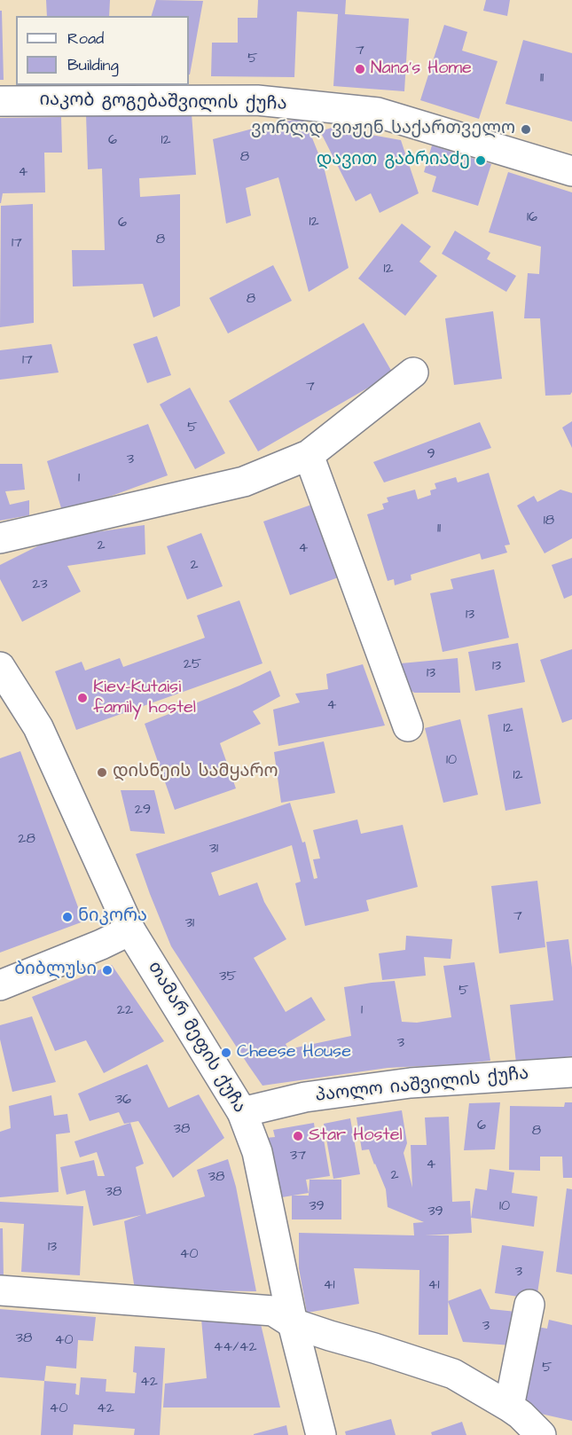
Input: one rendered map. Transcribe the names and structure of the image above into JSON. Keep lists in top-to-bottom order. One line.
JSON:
{"streets":{"street":["იაკობ გოგებაშვილის ქუჩა","თამარ მეფის ქუჩა","პაოლო იაშვილის ქუჩა"]},"crossings":[["თამარ მეფის ქუჩა","პაოლო იაშვილის ქუჩა"]],"places":["Nana's Home","ვორლდ ვიჟენ საქართველო","დავით გაბრიაძე","Kiev-Kutaisi family hostel","დისნეის სამყარო","ნიკორა","ბიბლუსი","Cheese House","Star Hostel"],"house_numbers":["7","5","11","6","12","8","4","16","12","6","8","17","12","8","17","7","5","9","3","1","18","11","2","4","2","23","13","25","13","13","4","12","10","12","29","28","31","7","31","35","5","22","1","3","36","6","38","8","37","4","2","38","38","39","10","39","13","40","3","41","41","3","38","40","44/42","5","42","40","42"],"legend":["Road","Building"]}
